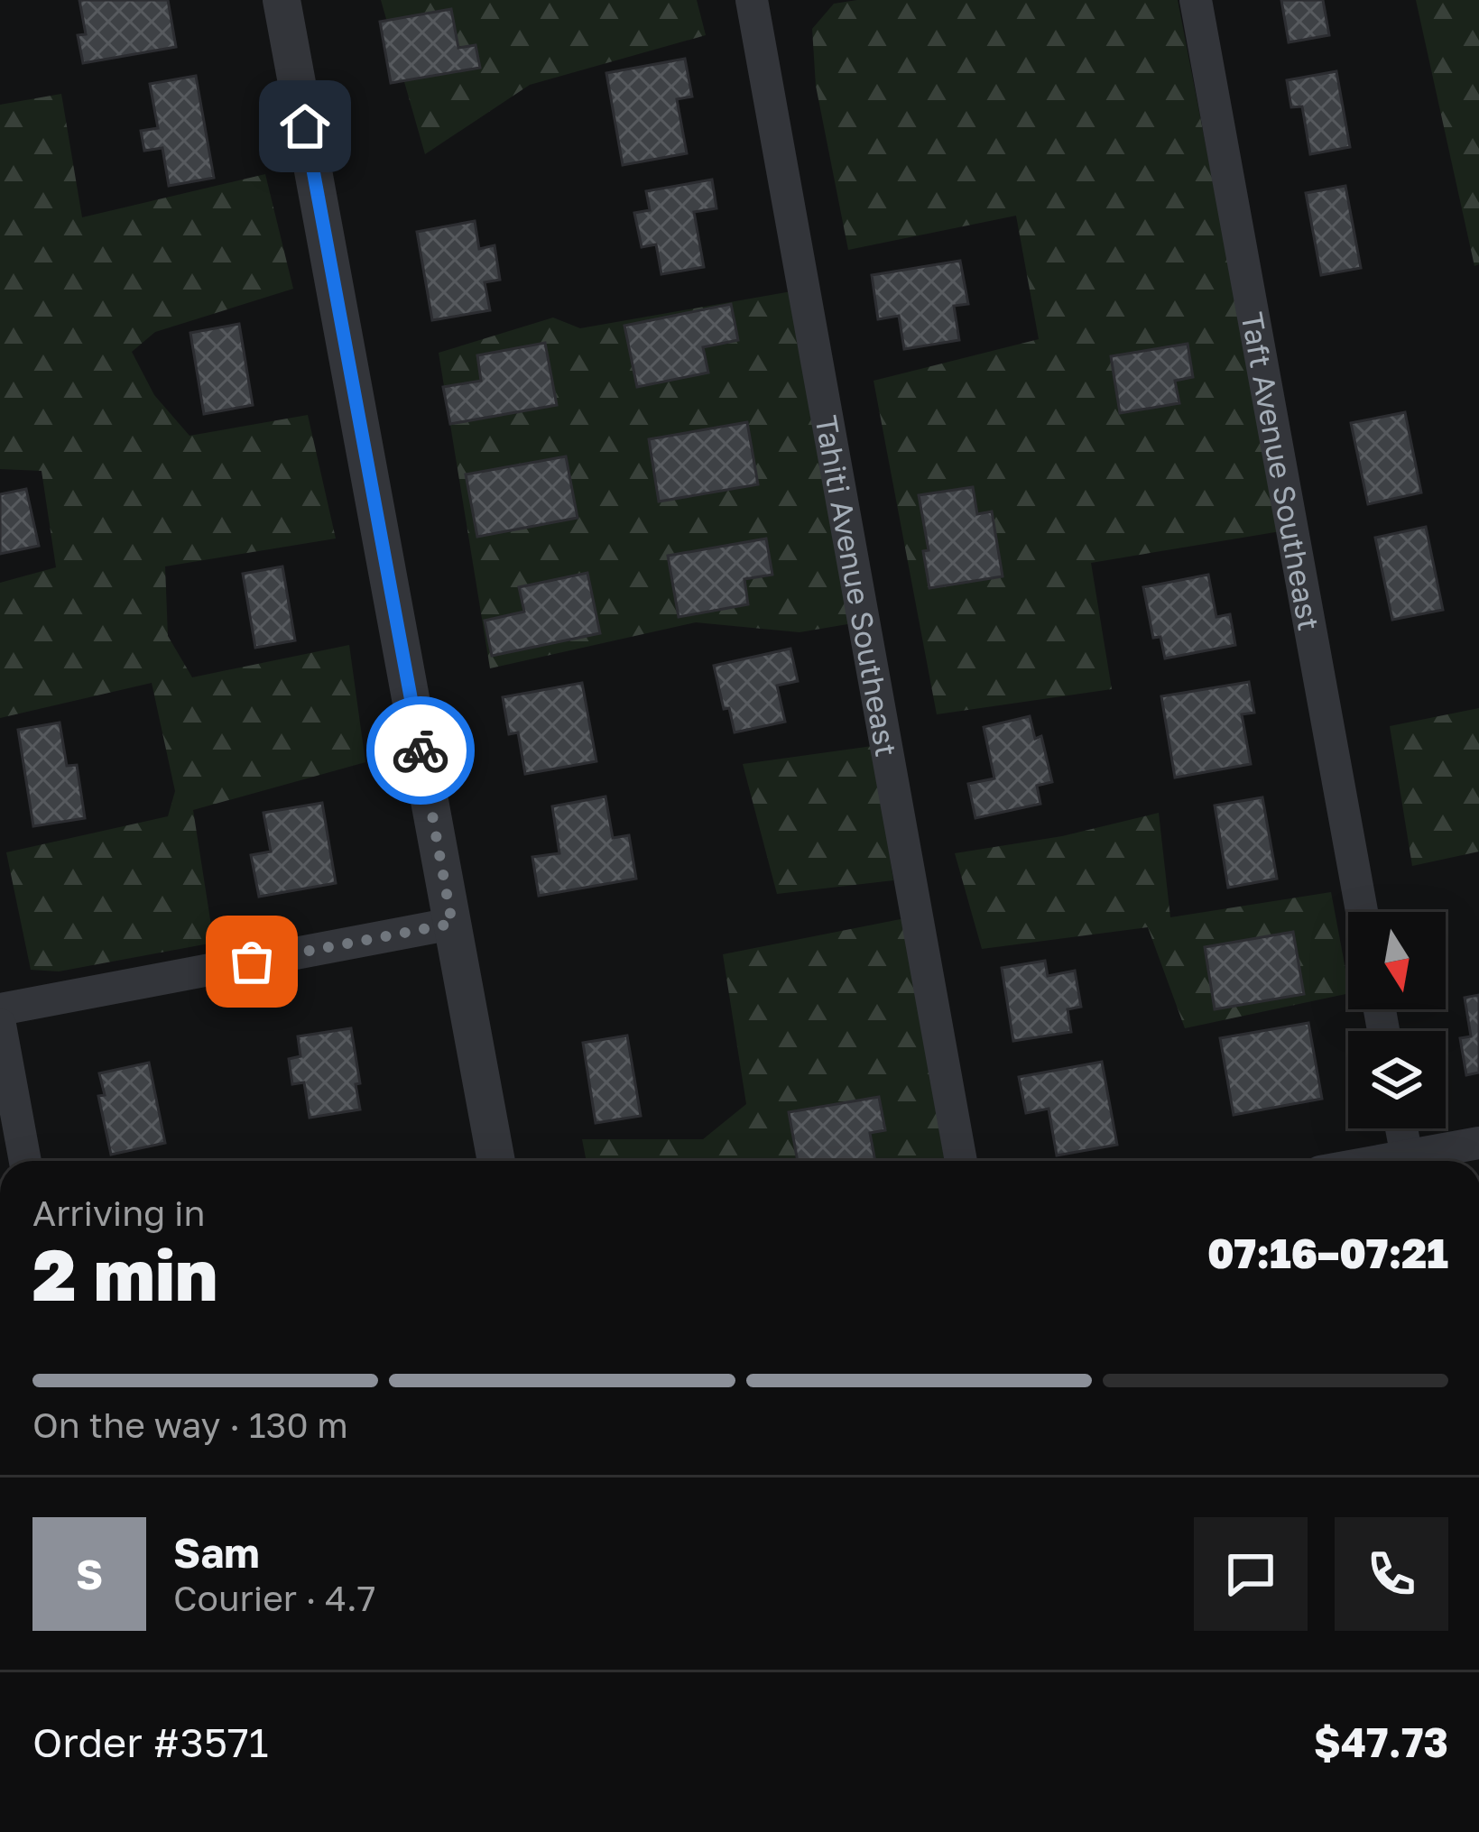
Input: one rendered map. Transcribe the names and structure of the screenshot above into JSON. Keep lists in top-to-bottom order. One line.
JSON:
{"streets":{"street":["Taft Avenue Southeast","Tahiti Avenue Southeast"]},"north":"bottom","page":{"heading":["2 min","Arriving in","07:16–07:21"],"panel":["Sam","Courier · 4.7","Order #3571","$47.73"],"bar":"On the way · 130 m","round":"S"}}
